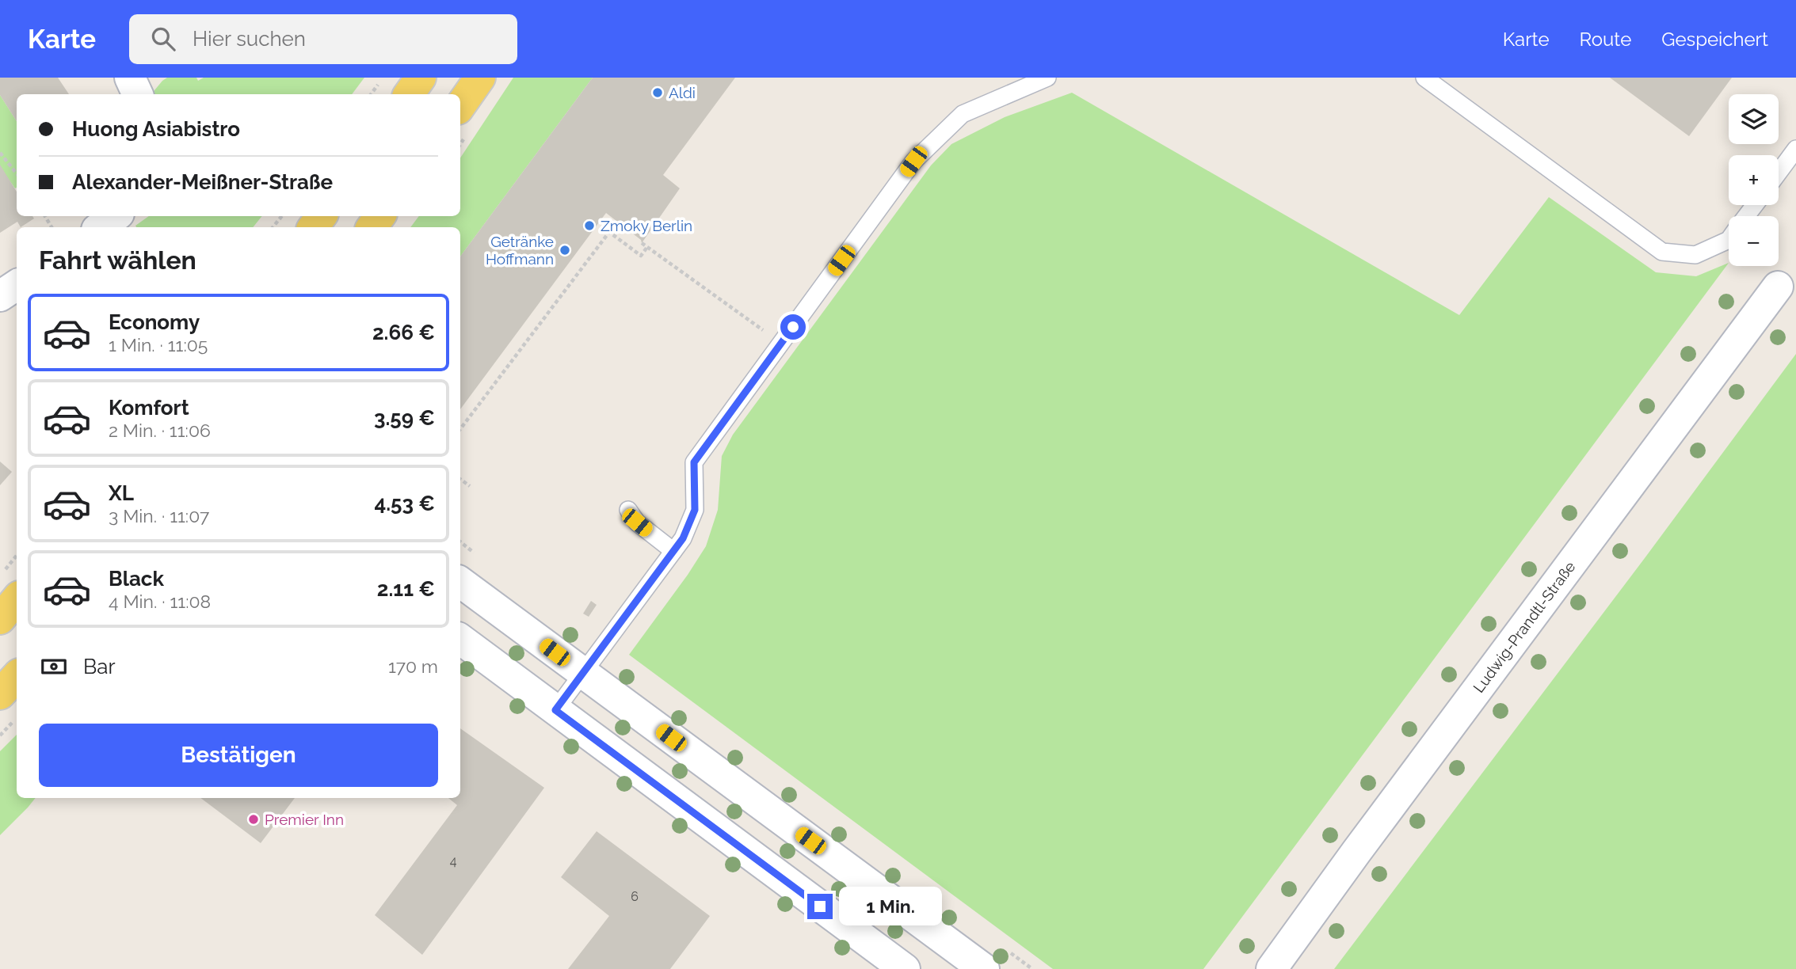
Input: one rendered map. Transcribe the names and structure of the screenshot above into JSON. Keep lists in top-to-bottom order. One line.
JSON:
{"streets":{"street":["Ludwig-Prandtl-Straße"]},"places":["Aldi","Zmoky Berlin","Getränke Hoffmann","Premier Inn"],"house_numbers":["4","6"],"page":{"header":"Karte","search":"Hier suchen","nav":["Karte","Route","Gespeichert"],"map_buttons":["+","−"],"banner":["Huong Asiabistro","Alexander-Meißner-Straße"],"heading":"Fahrt wählen","list":[{"name":"Economy","note":"1 Min. · 11:05","value":"2.66 €"},{"name":"Komfort","note":"2 Min. · 11:06","value":"3.59 €"},{"name":"XL","note":"3 Min. · 11:07","value":"4.53 €"},{"name":"Black","note":"4 Min. · 11:08","value":"2.11 €"}],"pay":["Bar","170 m"],"buttons":"Bestätigen","bubble":"1 Min."}}
